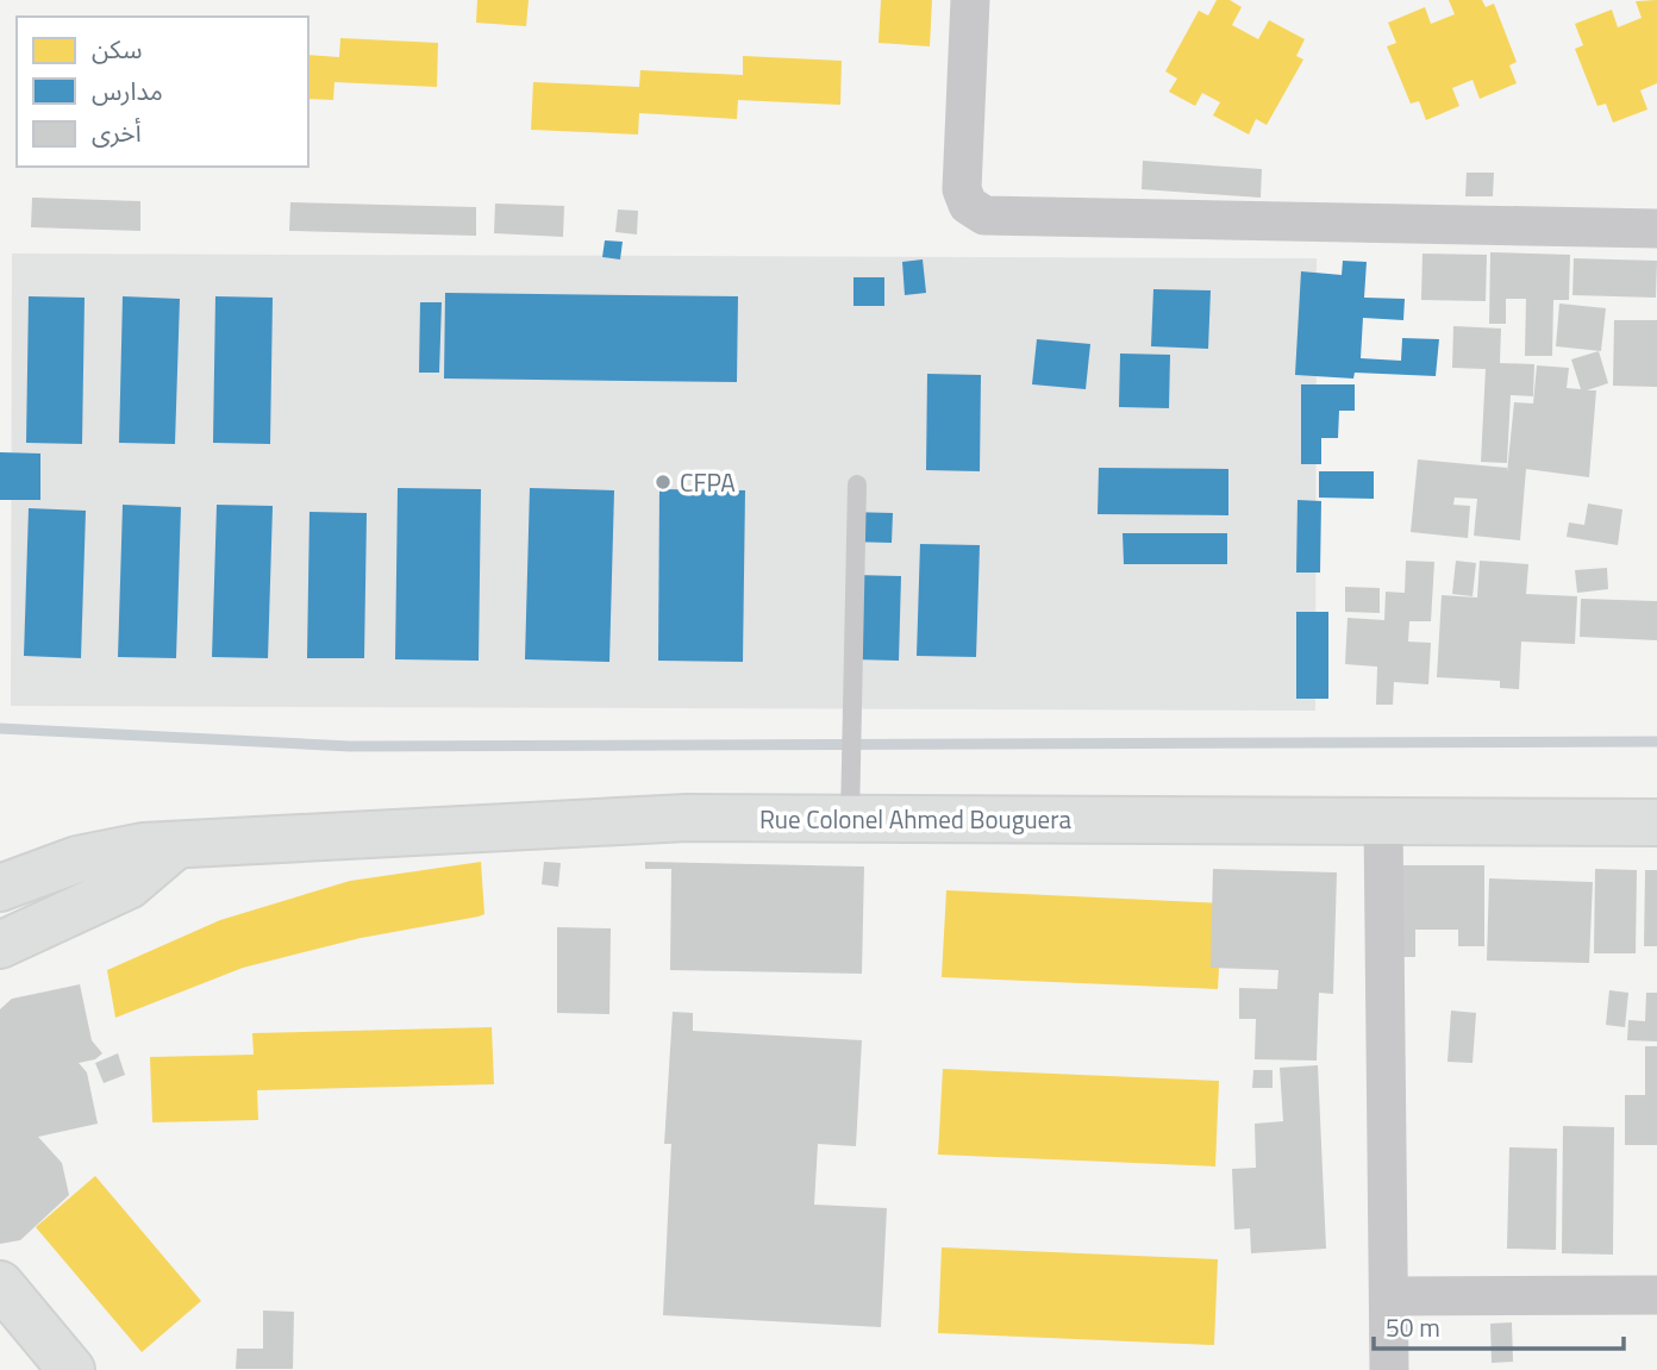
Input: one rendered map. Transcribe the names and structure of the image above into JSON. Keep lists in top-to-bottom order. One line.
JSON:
{"streets":{"main road":["Rue Colonel Ahmed Bouguera"]},"places":["CFPA"],"legend":["سكن","مدارس","أخرى"],"scale_bar":"50 m"}
